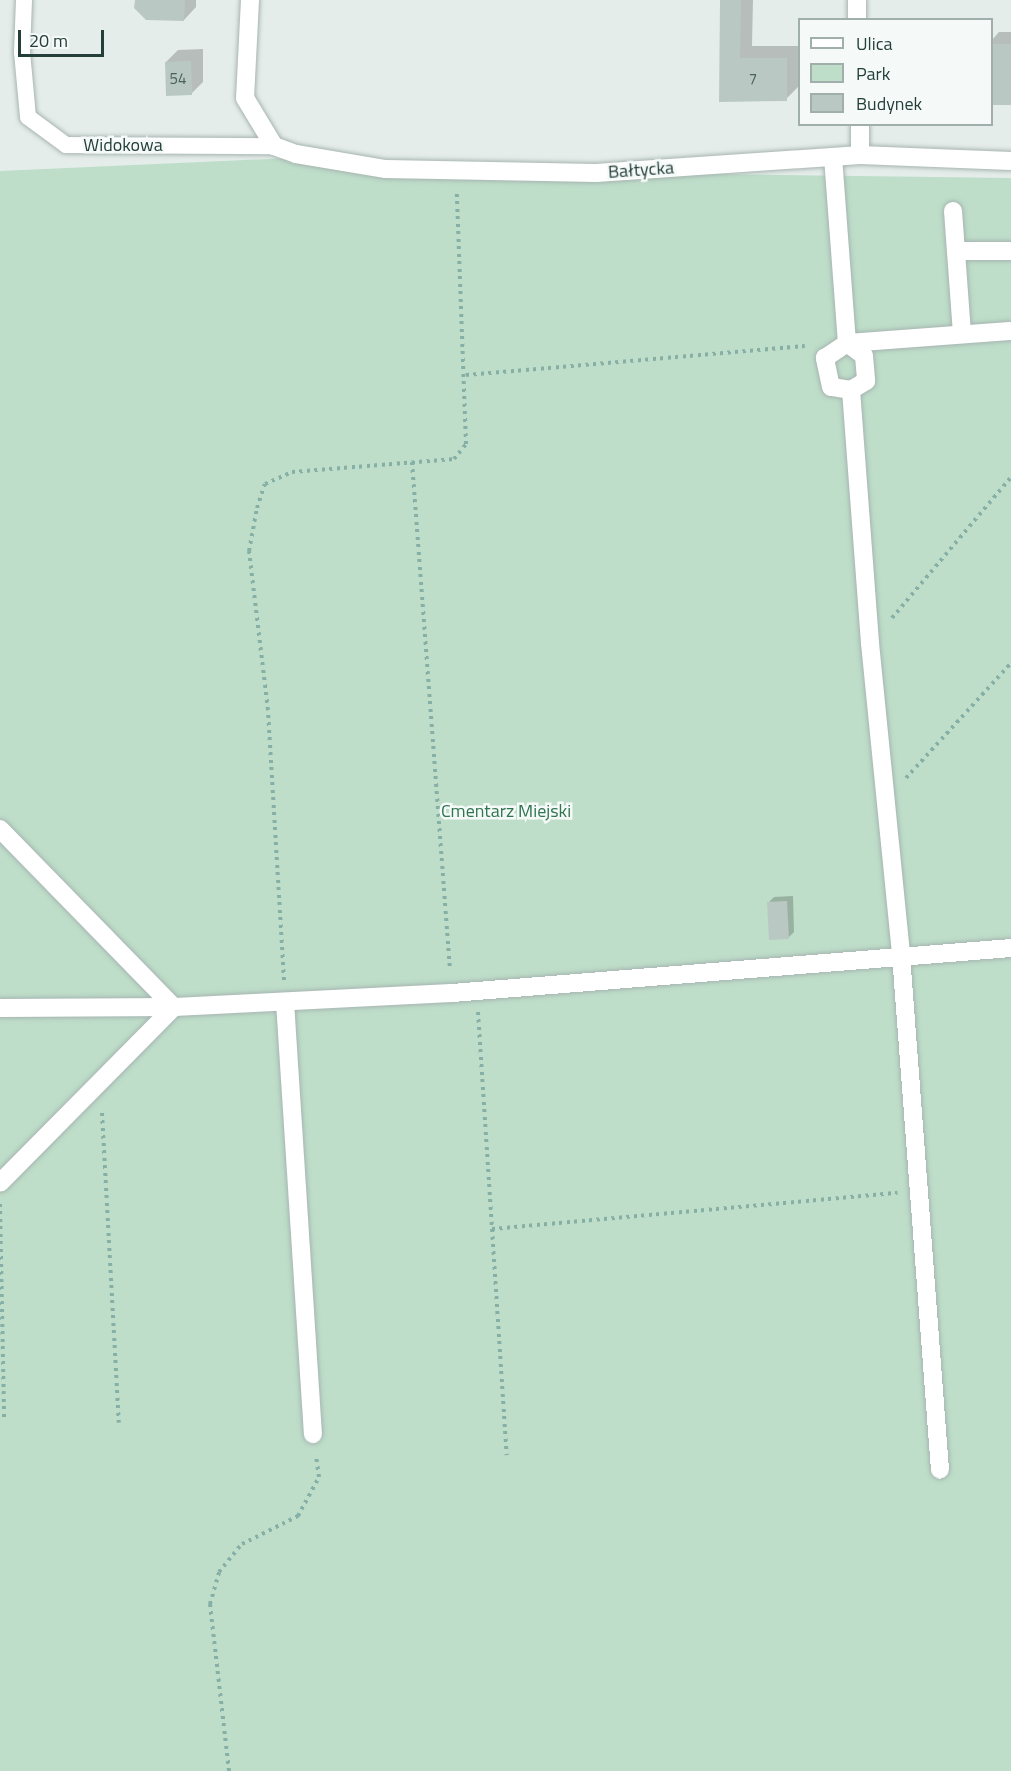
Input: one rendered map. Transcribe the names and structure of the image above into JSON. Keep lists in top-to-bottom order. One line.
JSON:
{"streets":{"street":["Bałtycka"],"lane":["Widokowa"]},"crossings":[["Widokowa","Bałtycka"]],"parks":["Cmentarz Miejski"],"house_numbers":["54","7"],"legend":["Ulica","Park","Budynek"],"scale_bar":"20 m"}
